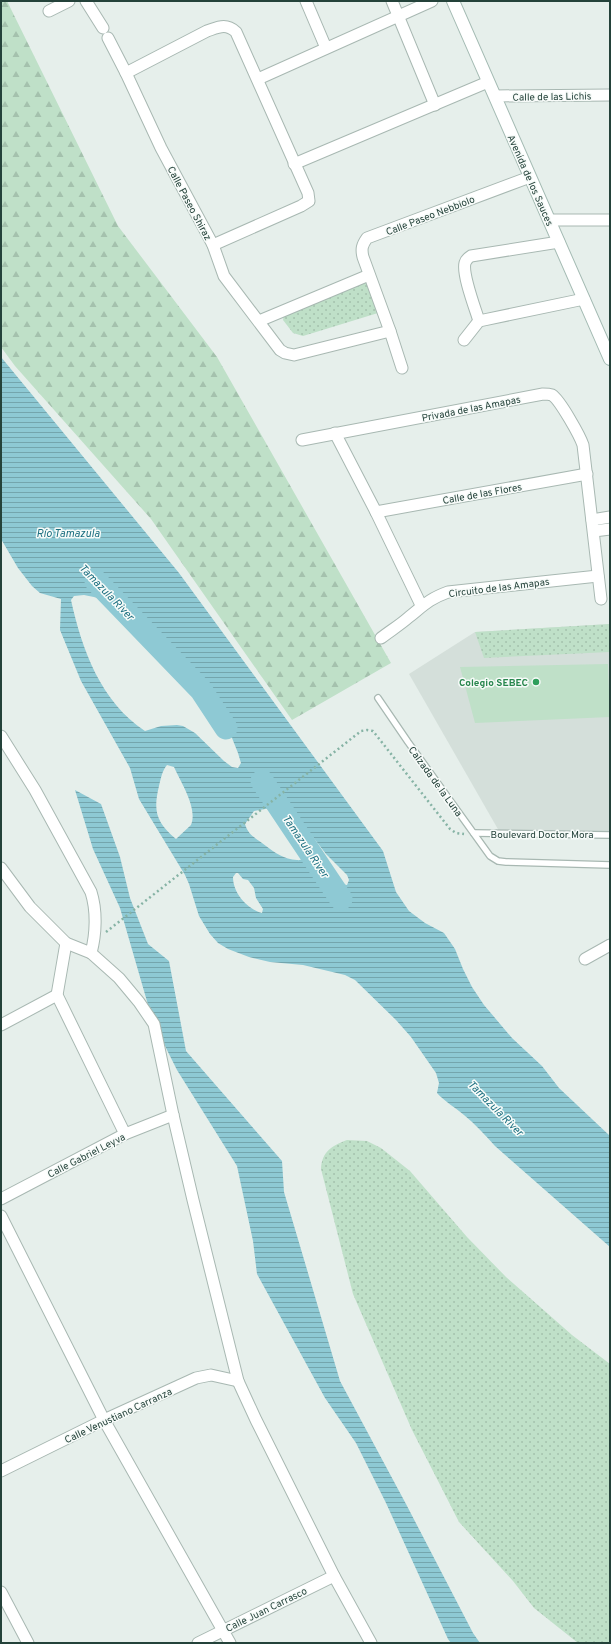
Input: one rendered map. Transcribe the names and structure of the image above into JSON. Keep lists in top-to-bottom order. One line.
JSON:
{"streets":{"street":["Calle de las Lichis","Avenida de los Sauces","Calle Paseo Shiraz","Calle Paseo Nebbiolo","Privada de las Amapas","Calle de las Flores","Circuito de las Amapas","Calle Gabriel Leyva","Calle Venustiano Carranza","Calle Juan Carrasco"],"lane":["Calzada de la Luna","Boulevard Doctor Mora"]},"crossings":[["Calle de las Lichis","Avenida de los Sauces"],["Avenida de los Sauces","Calle Paseo Nebbiolo"],["Privada de las Amapas","Calle de las Flores"],["Calzada de la Luna","Boulevard Doctor Mora"]],"water":["Río Tamazula","Tamazula River"],"places":["Colegio SEBEC"]}
